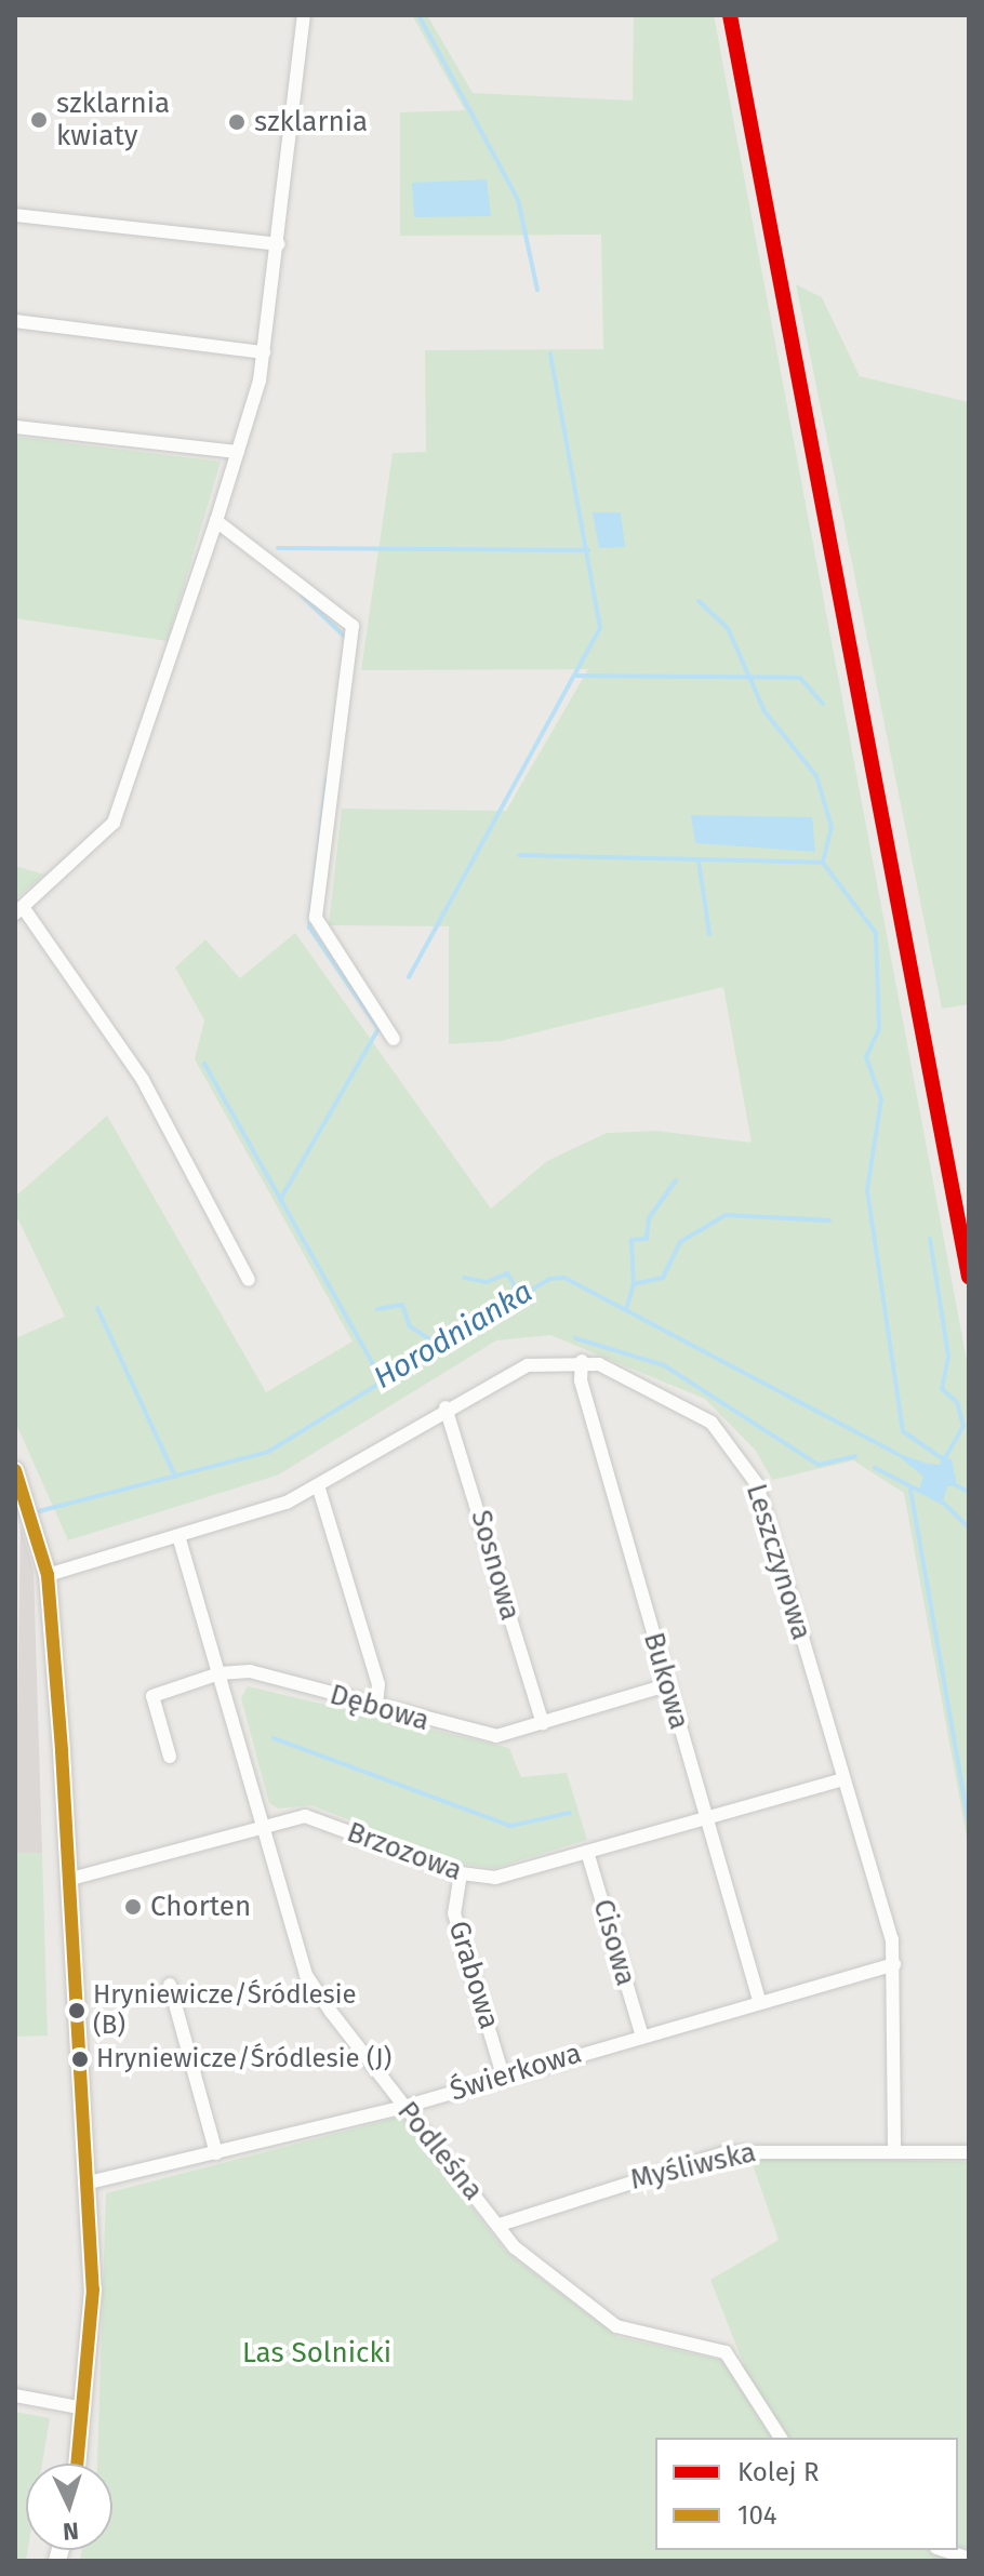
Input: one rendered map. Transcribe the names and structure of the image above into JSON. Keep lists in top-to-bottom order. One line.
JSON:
{"streets":{"street":["Leszczynowa","Sosnowa","Bukowa","Dębowa","Brzozowa","Cisowa","Grabowa","Świerkowa","Podleśna","Myśliwska"]},"crossings":[["Leszczynowa","Sosnowa"],["Leszczynowa","Bukowa"],["Leszczynowa","Brzozowa"],["Leszczynowa","Świerkowa"],["Leszczynowa","Podleśna"],["Sosnowa","Dębowa"],["Bukowa","Dębowa"],["Bukowa","Brzozowa"],["Bukowa","Świerkowa"],["Dębowa","Podleśna"],["Brzozowa","Cisowa"],["Brzozowa","Grabowa"],["Brzozowa","Podleśna"],["Cisowa","Świerkowa"],["Grabowa","Świerkowa"],["Świerkowa","Podleśna"],["Podleśna","Myśliwska"]],"water":["Horodnianka"],"parks":["Las Solnicki"],"places":["szklarnia kwiaty","szklarnia","Chorten","Hryniewicze/Śródlesie (B)","Hryniewicze/Śródlesie (J)"],"lines":["rail line R","transit line 104"],"legend":["Kolej R","104"],"north":"bottom"}
